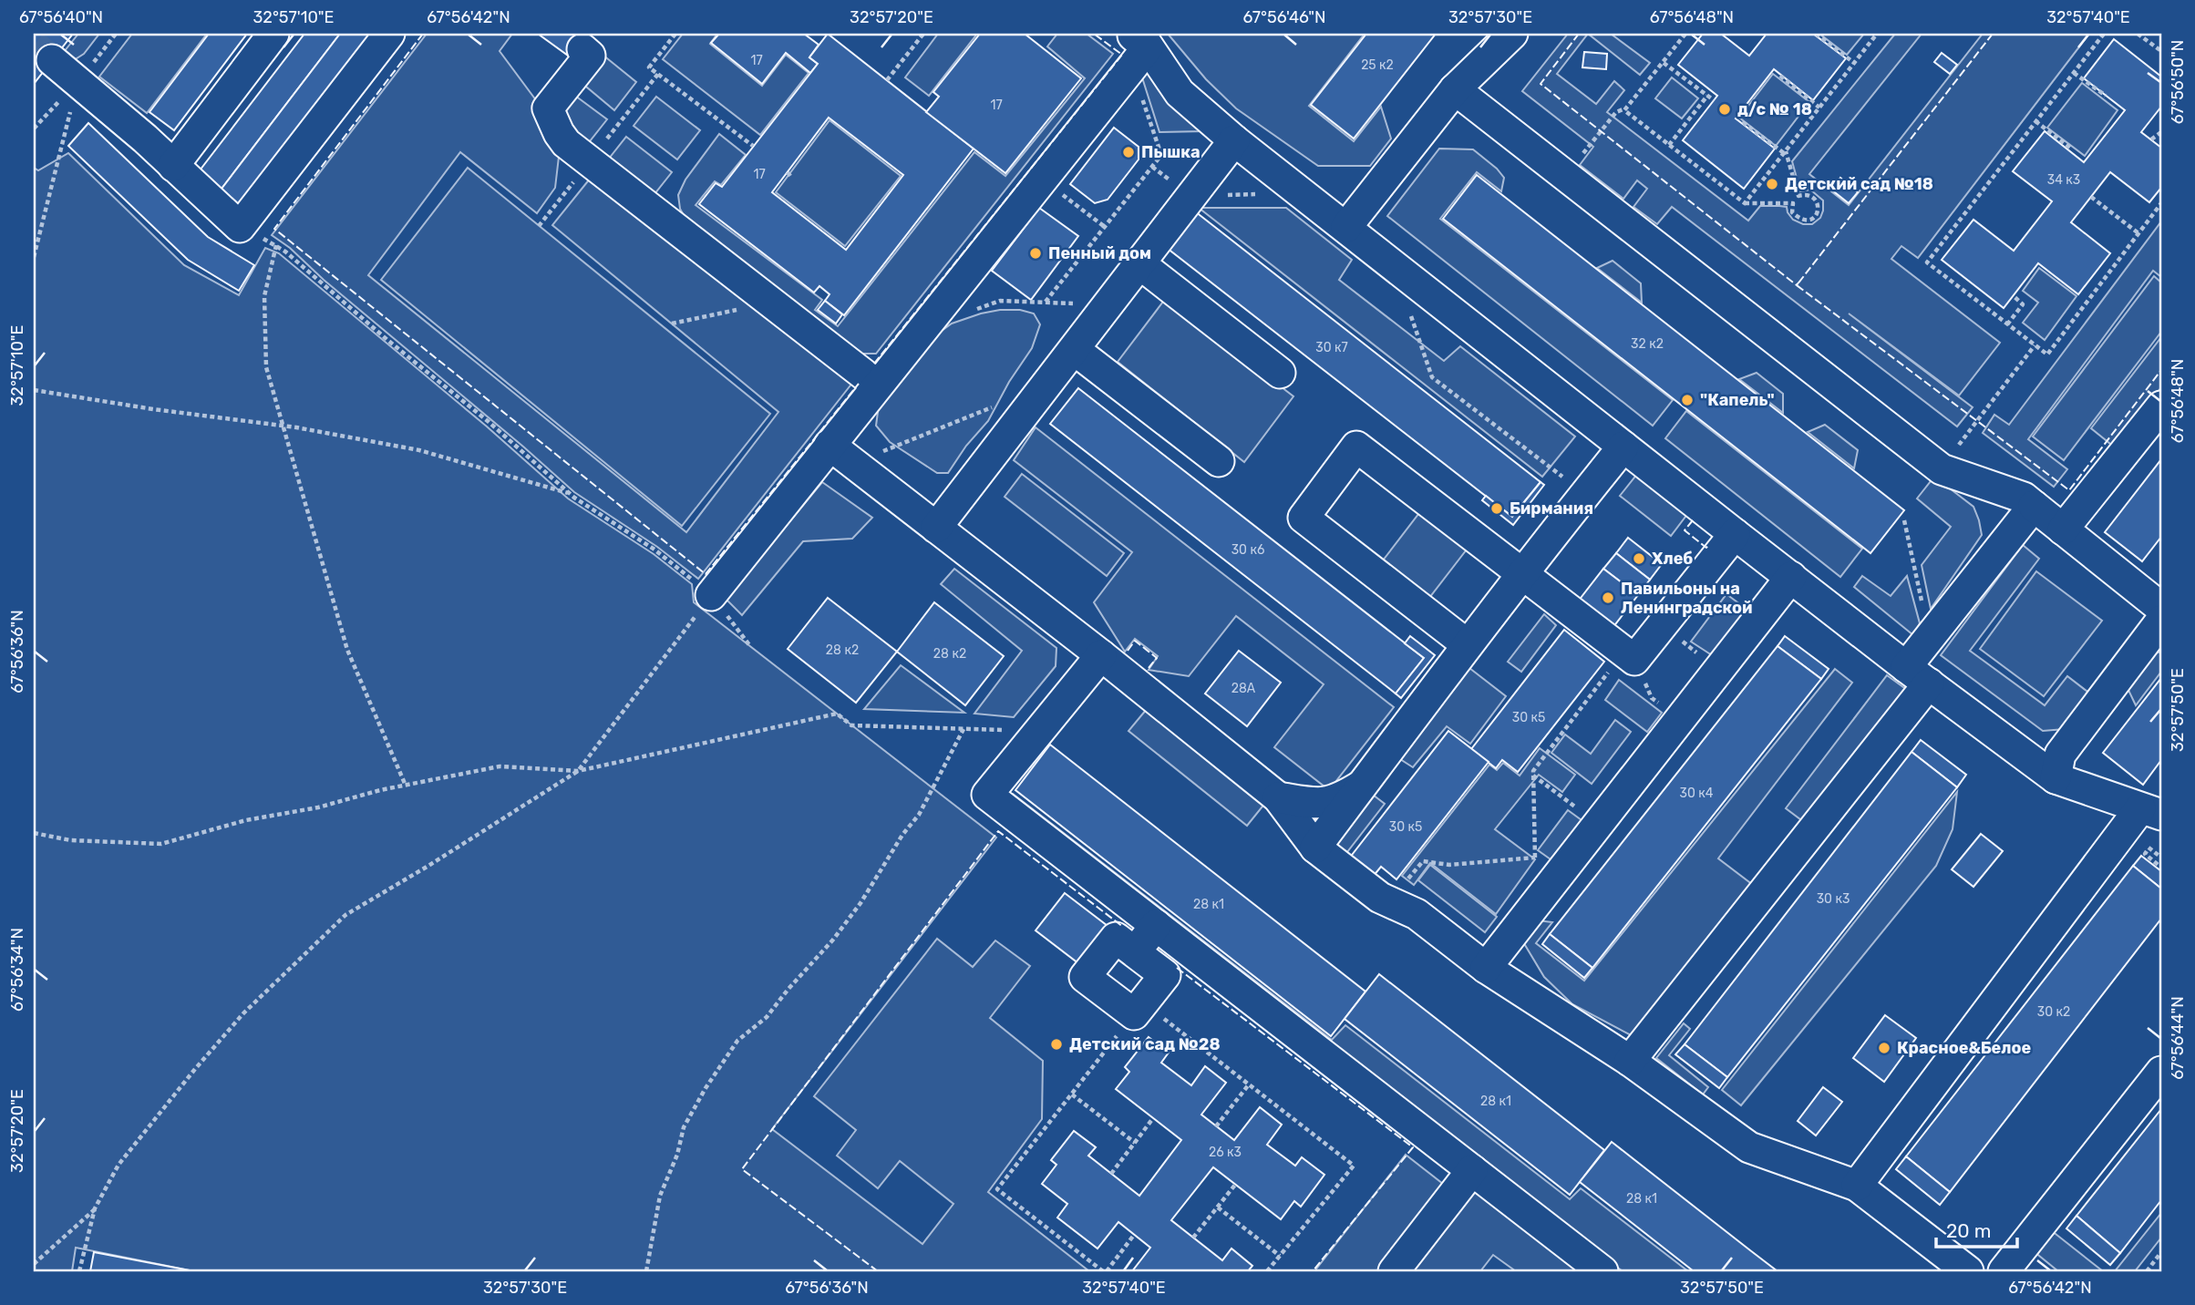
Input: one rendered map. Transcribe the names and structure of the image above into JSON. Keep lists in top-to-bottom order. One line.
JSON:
{"places":["д/с № 18","Пышка","Детский сад №18","Пенный дом","\"Капель\"","Бирмания","Хлеб","Павильоны на Ленинградской","Детский сад №28","Красное&Белое"],"house_numbers":["17","25 к2","17","17","34 к3","32 к2","30 к7","30 к6","28 к2","28 к2","28А","30 к5","30 к4","30 к5","30 к3","28 к1","30 к2","28 к1","26 к3","28 к1"],"scale_bar":"20 m","coordinates":["67°56'40\"N","32°57'10\"E","67°56'42\"N","32°57'20\"E","67°56'46\"N","32°57'30\"E","67°56'48\"N","32°57'40\"E","67°56'50\"N","67°56'36\"N","32°57'50\"E","67°56'34\"N","67°56'44\"N"]}
